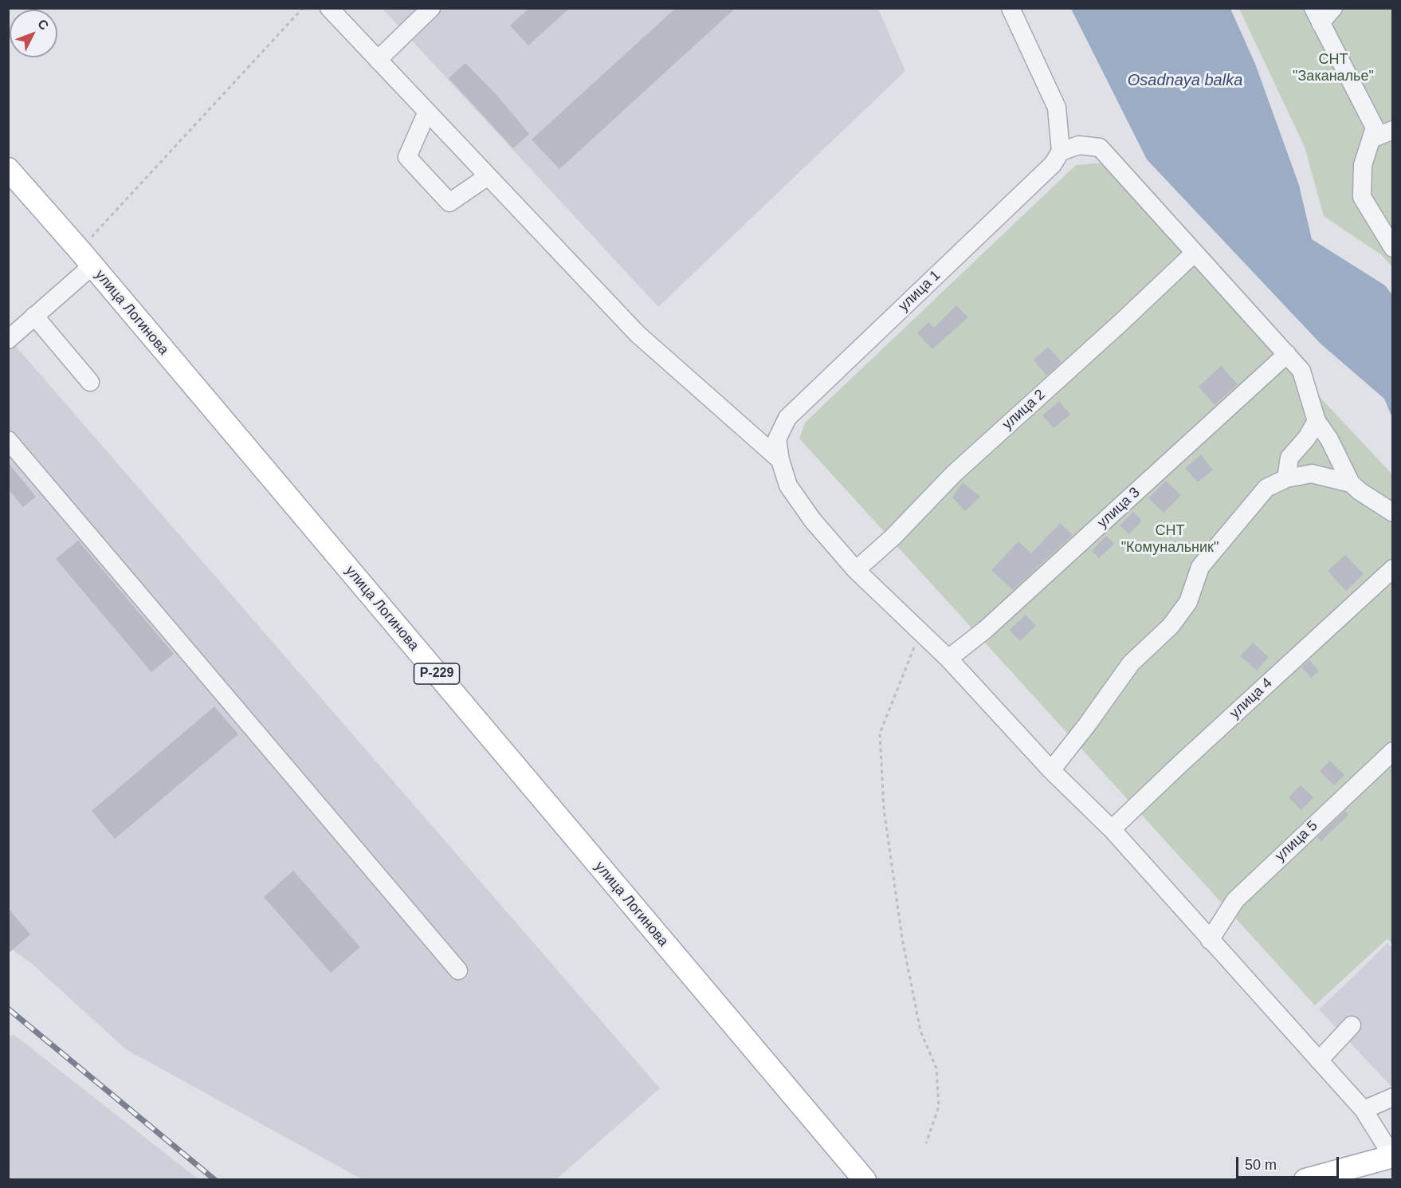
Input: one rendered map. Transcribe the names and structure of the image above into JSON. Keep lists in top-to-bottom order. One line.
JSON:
{"streets":{"main road":["улица Логинова","Р-229"],"street":["улица 1","улица 2","улица 3","улица 4","улица 5"]},"water":["Osadnaya balka"],"parks":["СНТ \"Заканалье\"","СНТ \"Комунальник\""],"scale_bar":"50 m","north":"top right"}
